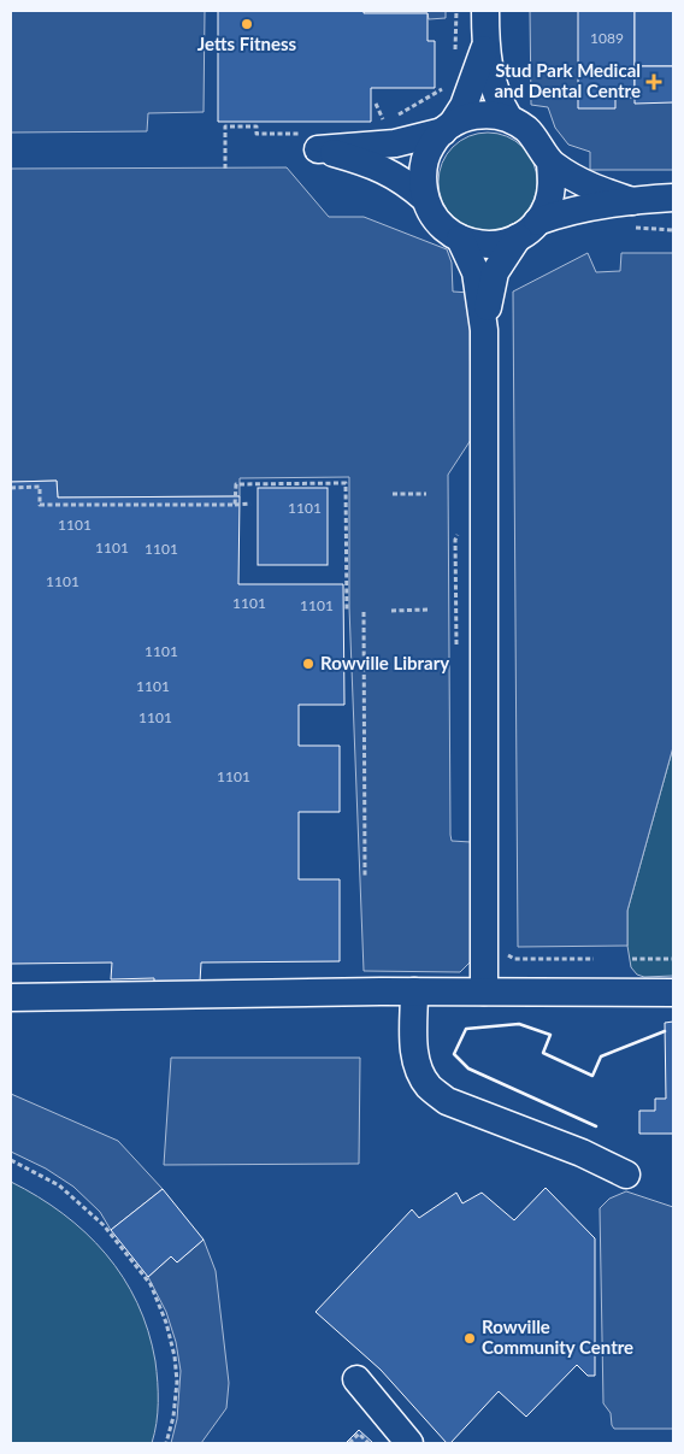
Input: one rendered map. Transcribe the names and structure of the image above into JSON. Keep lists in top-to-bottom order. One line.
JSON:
{"places":{"other":["Jetts Fitness","Rowville Library","Rowville Community Centre"],"health":["Stud Park Medical and Dental Centre"]},"house_numbers":["1089","1101","1101","1101","1101","1101","1101","1101","1101","1101","1101","1101"]}
